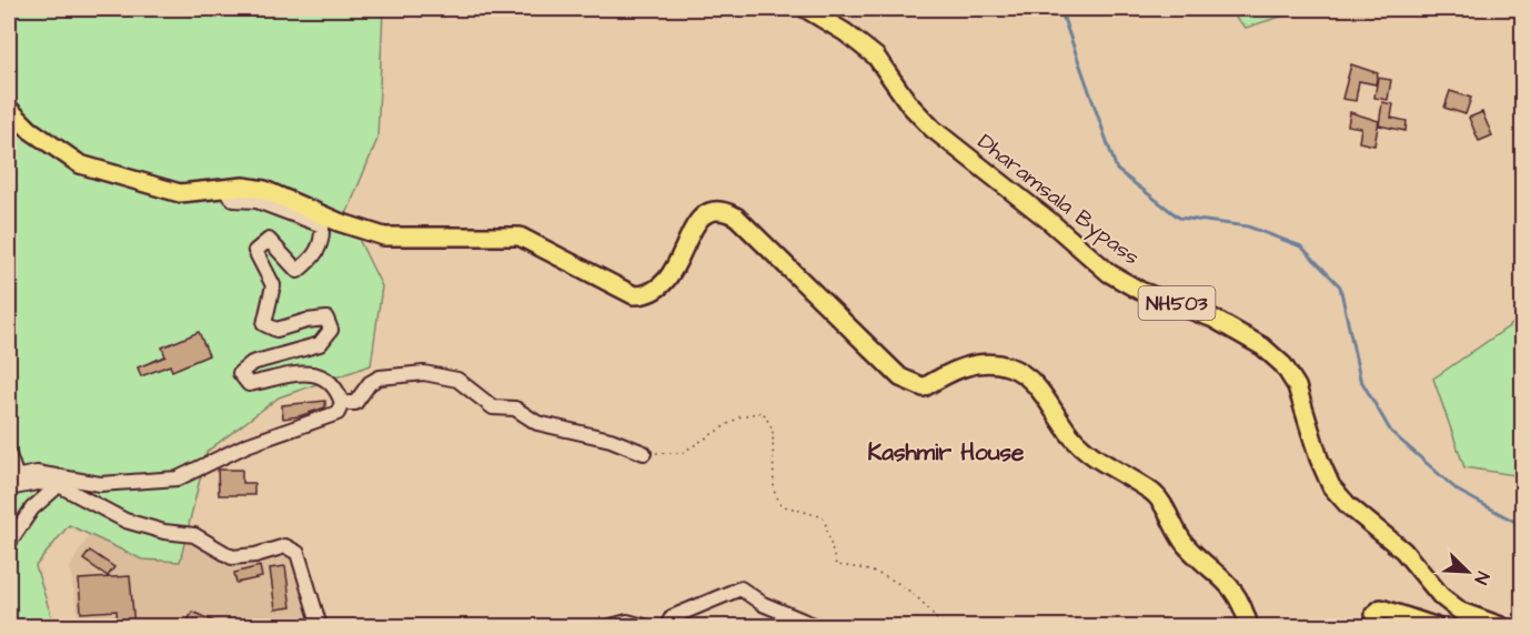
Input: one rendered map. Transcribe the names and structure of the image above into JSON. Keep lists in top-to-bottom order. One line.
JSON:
{"streets":{"main road":["Dharamsala Bypass","NH503"]},"districts":["Kashmir House"],"north":"bottom right"}
